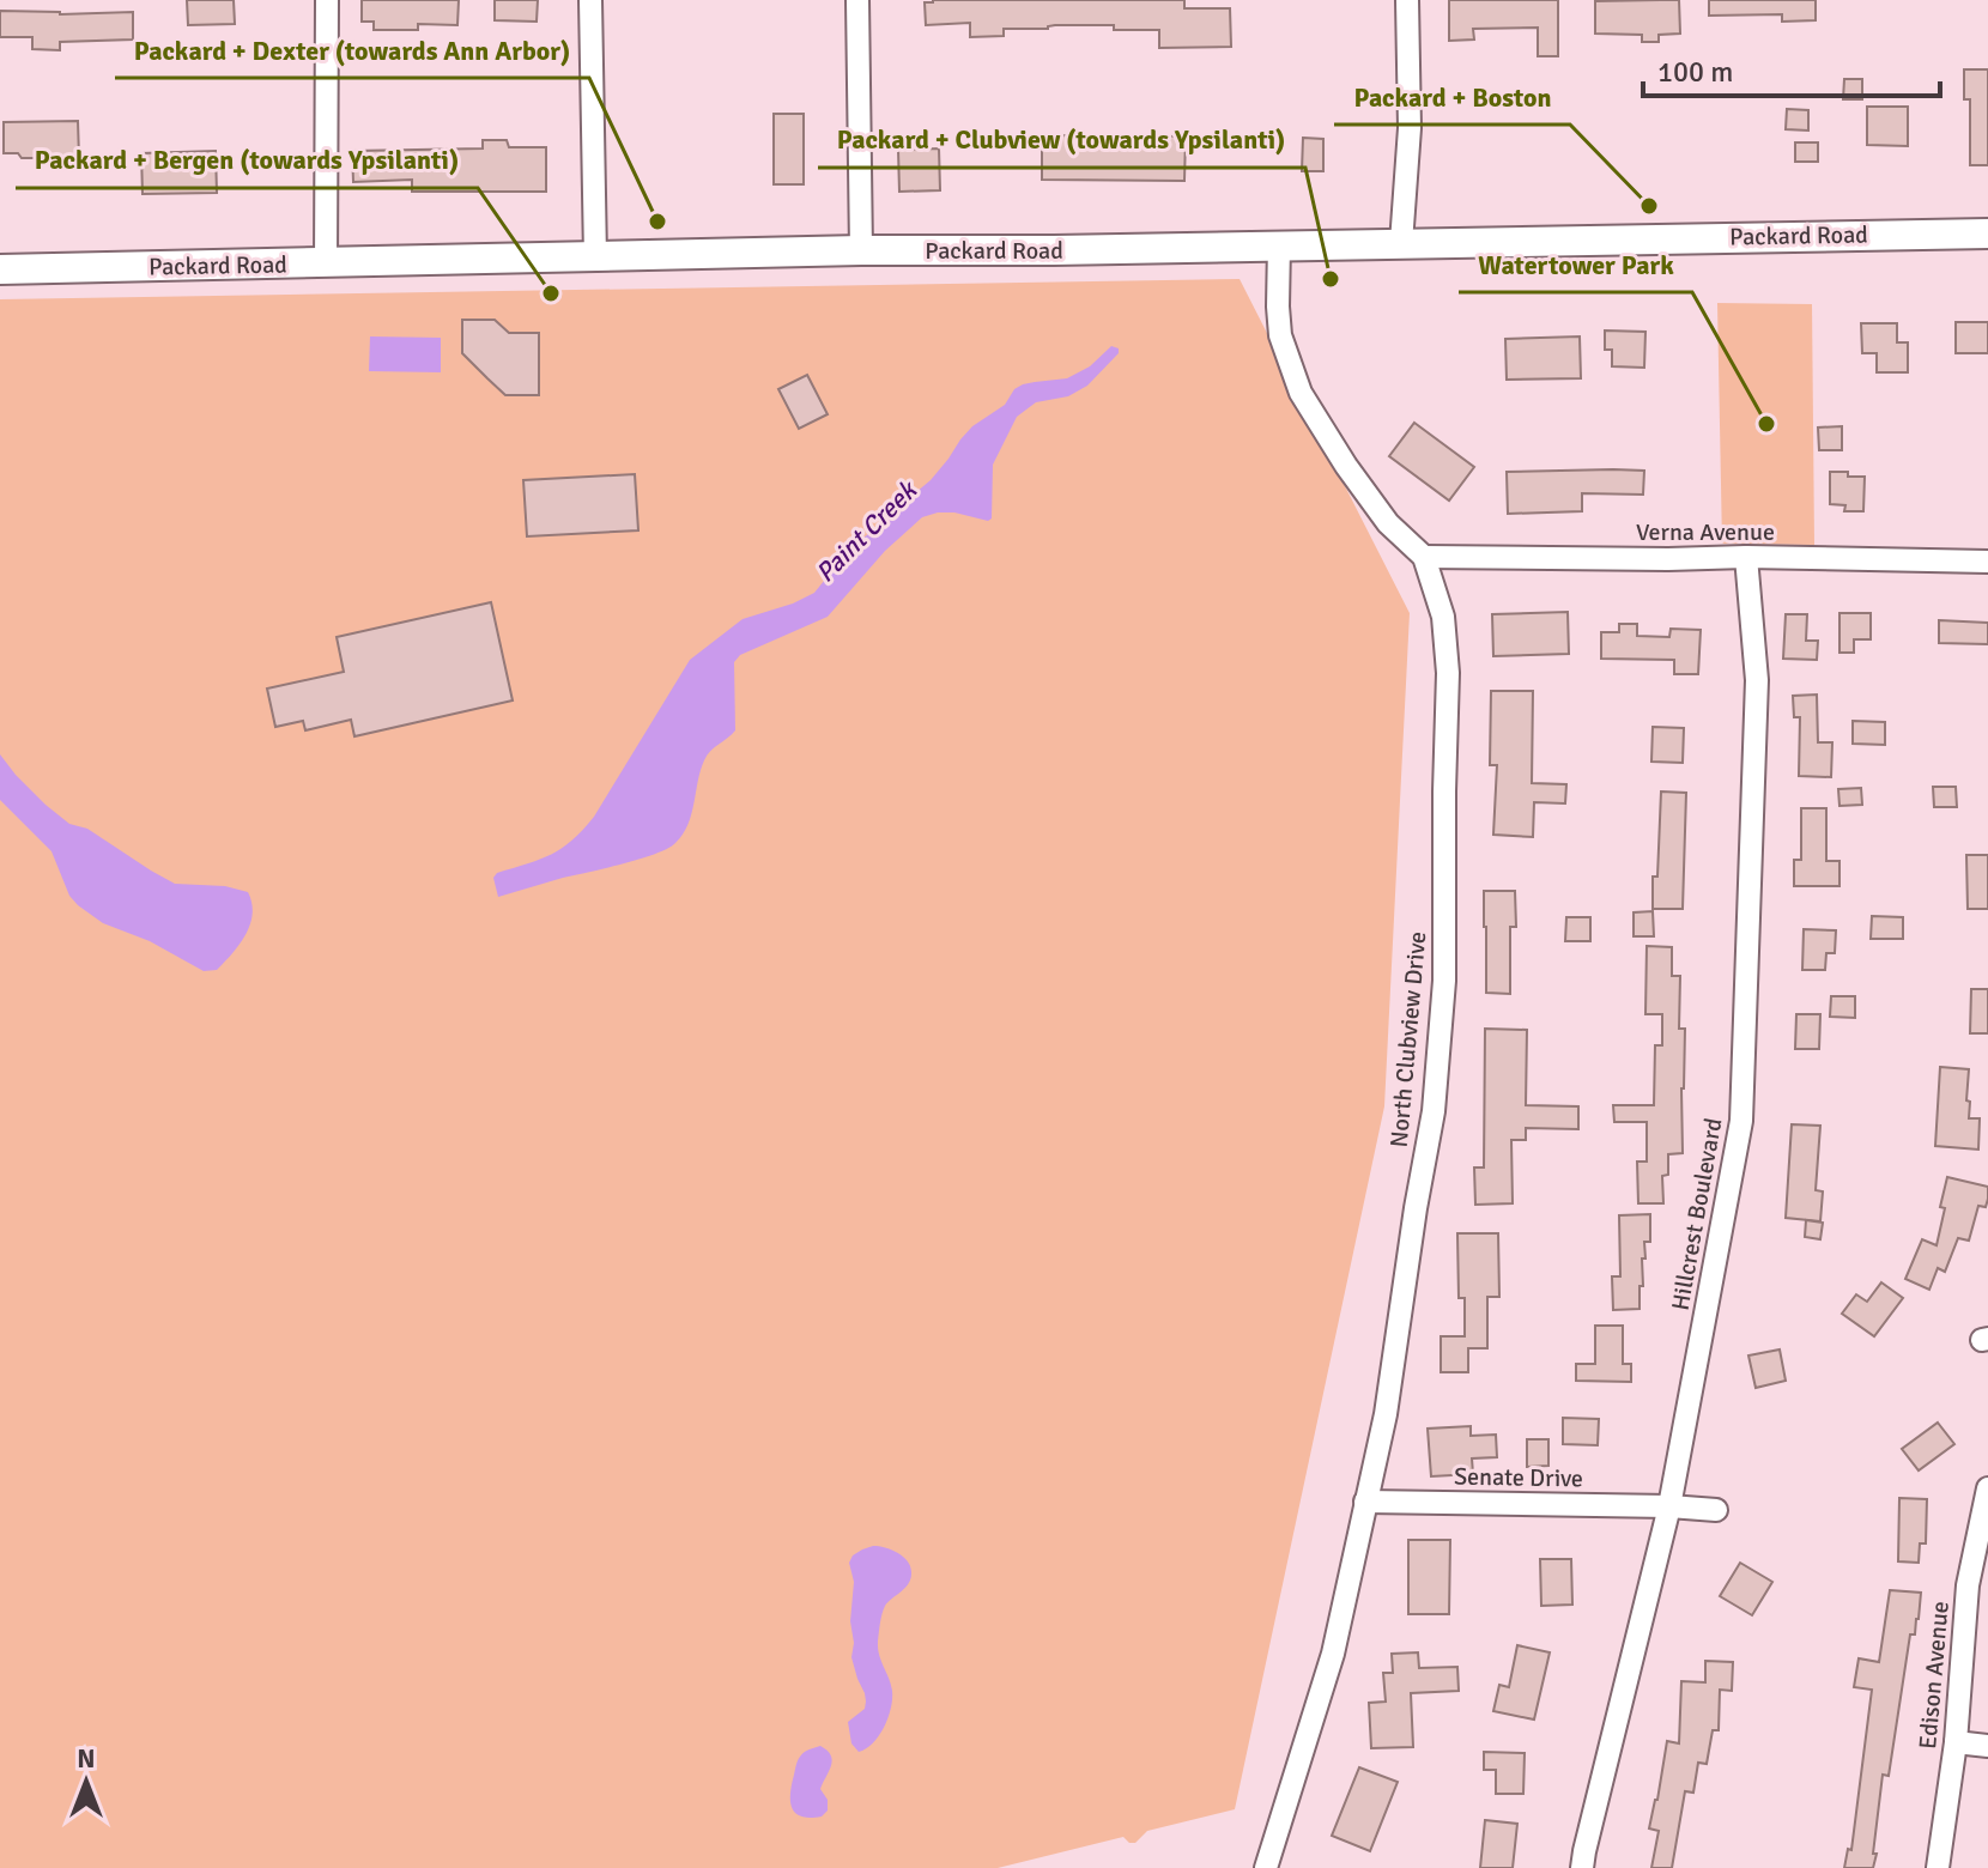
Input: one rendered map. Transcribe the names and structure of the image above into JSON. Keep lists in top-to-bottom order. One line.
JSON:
{"streets":{"main road":["Packard Road"],"street":["Verna Avenue","North Clubview Drive","Hillcrest Boulevard","Senate Drive","Edison Avenue"]},"crossings":[["Packard Road","North Clubview Drive"],["Verna Avenue","North Clubview Drive"],["Verna Avenue","Hillcrest Boulevard"],["North Clubview Drive","Senate Drive"],["Hillcrest Boulevard","Senate Drive"]],"water":["Paint Creek"],"places":["Packard + Boston","Packard + Dexter (towards Ann Arbor)","Packard + Clubview (towards Ypsilanti)","Packard + Bergen (towards Ypsilanti)","Watertower Park"],"scale_bar":"100 m","north":"top"}
